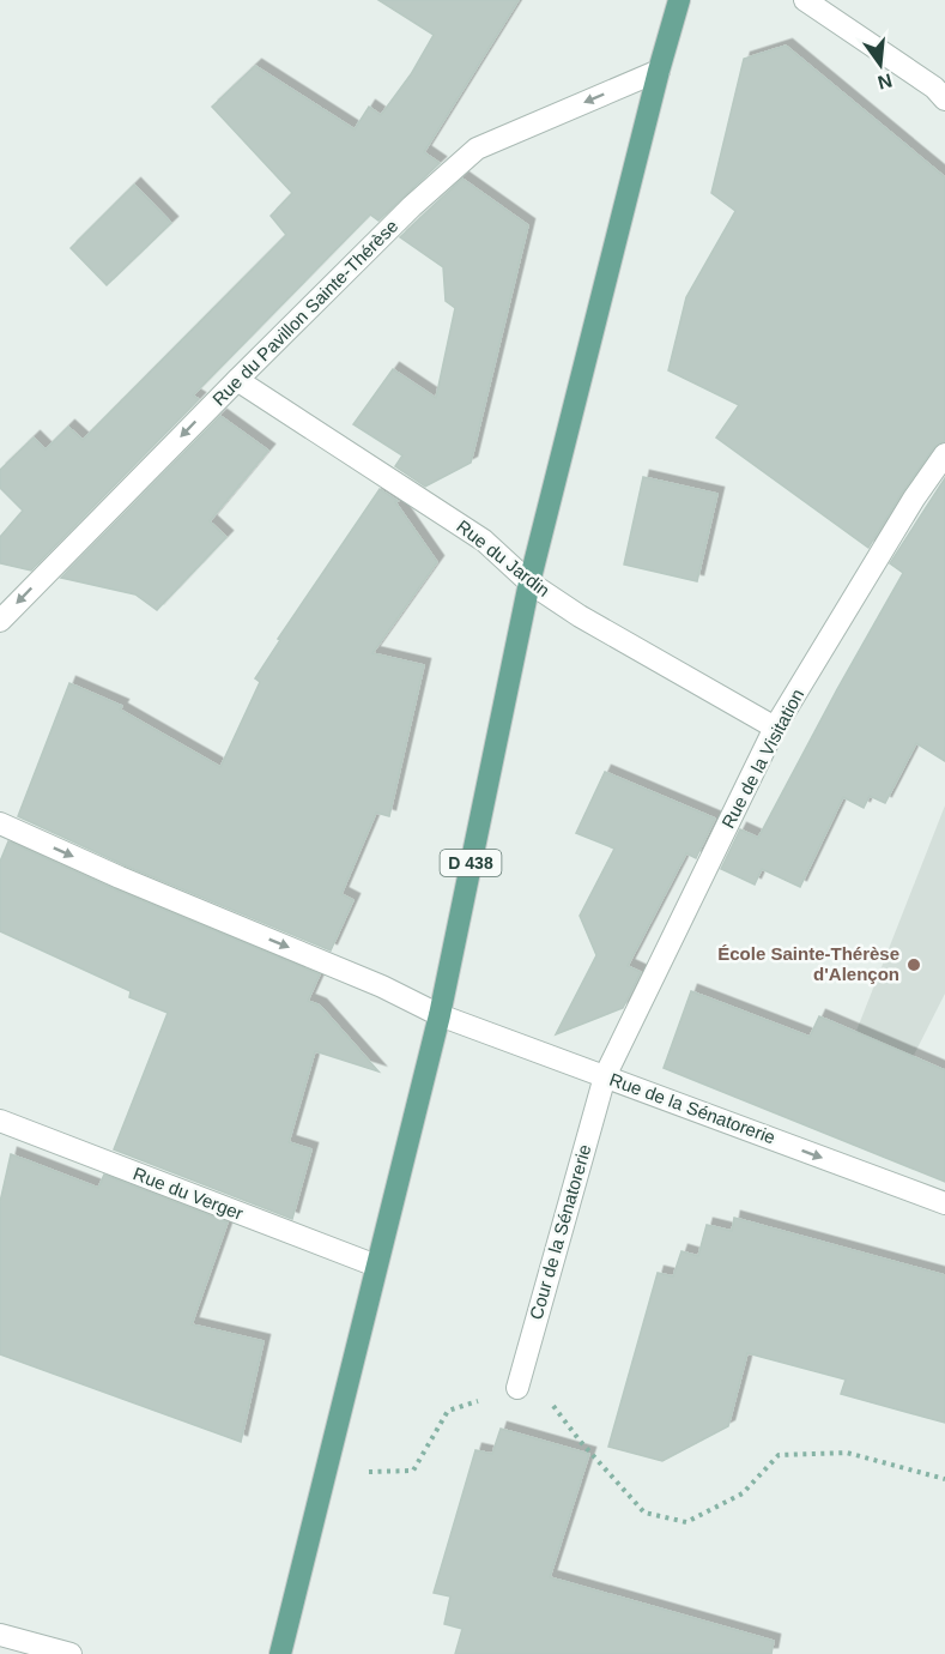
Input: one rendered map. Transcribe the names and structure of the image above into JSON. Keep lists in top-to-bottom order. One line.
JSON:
{"streets":{"main road":["D 438"],"street":["Rue du Pavillon Sainte-Thérèse","Rue du Jardin","Rue de la Visitation","Rue de la Sénatorerie","Rue du Verger","Cour de la Sénatorerie"]},"crossings":[["Rue du Pavillon Sainte-Thérèse","Rue du Jardin"],["Rue du Pavillon Sainte-Thérèse","D 438"],["Rue du Jardin","Rue de la Visitation"],["Rue du Jardin","D 438"],["Rue de la Visitation","Rue de la Sénatorerie"],["Rue de la Visitation","Cour de la Sénatorerie"],["D 438","Rue de la Sénatorerie"],["D 438","Rue du Verger"],["Rue de la Sénatorerie","Cour de la Sénatorerie"]],"one_way":["Rue du Pavillon Sainte-Thérèse","Rue de la Sénatorerie"],"places":["École Sainte-Thérèse d'Alençon"],"north":"bottom"}
